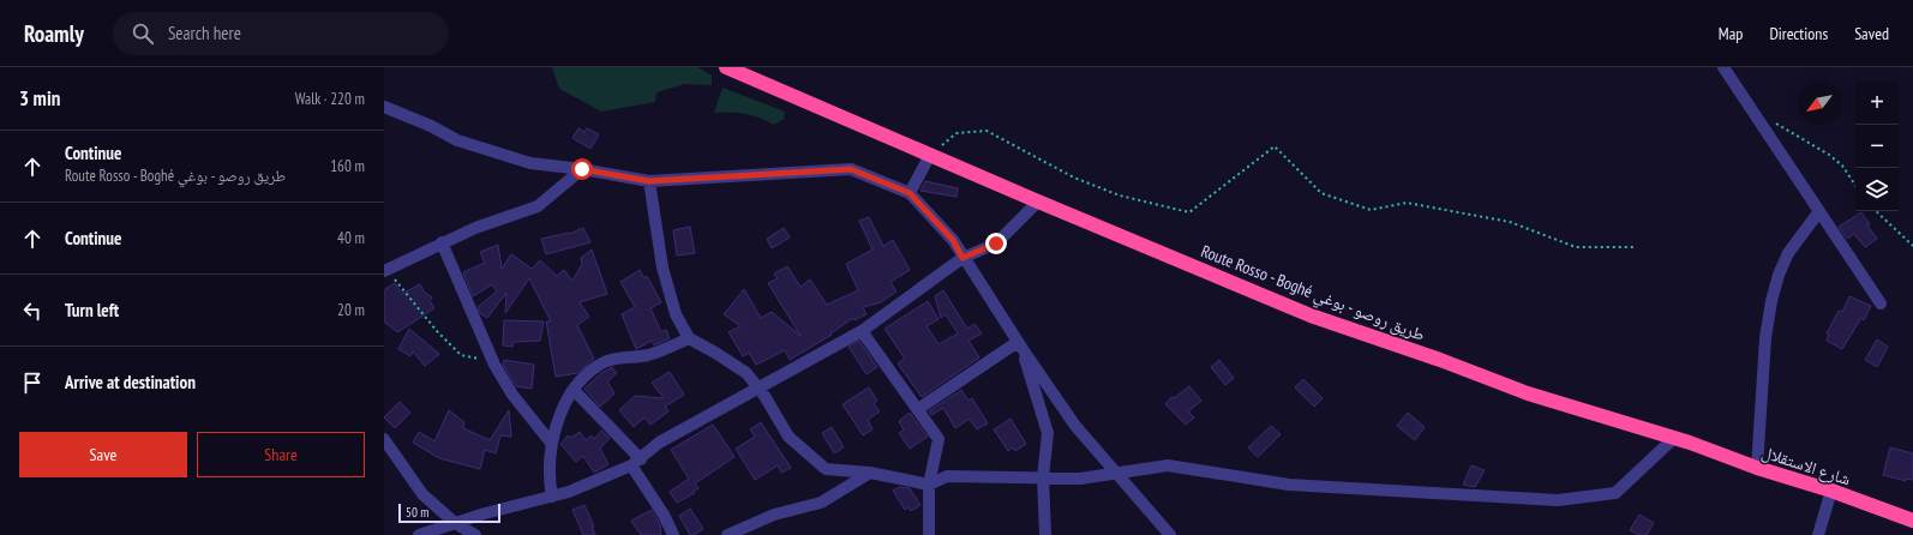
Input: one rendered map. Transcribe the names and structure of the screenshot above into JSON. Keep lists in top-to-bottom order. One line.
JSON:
{"streets":{"highway":["Route Rosso - Boghé طريق روصو - بوغي","شارع الاستقلال"]},"crossings":[["Route Rosso - Boghé طريق روصو - بوغي","شارع الاستقلال"]],"scale_bar":"50 m","north":"bottom left","page":{"header":"Roamly","search":"Search here","nav":["Map","Directions","Saved"],"heading":["3 min","Walk · 220 m"],"map_buttons":["+","−"],"list":[["Continue","Route Rosso - Boghé طريق روصو - بوغي","160 m"],["Continue","40 m"],["Turn left","20 m"],"Arrive at destination"],"buttons":["Save","Share"],"scale":"50 m"}}
